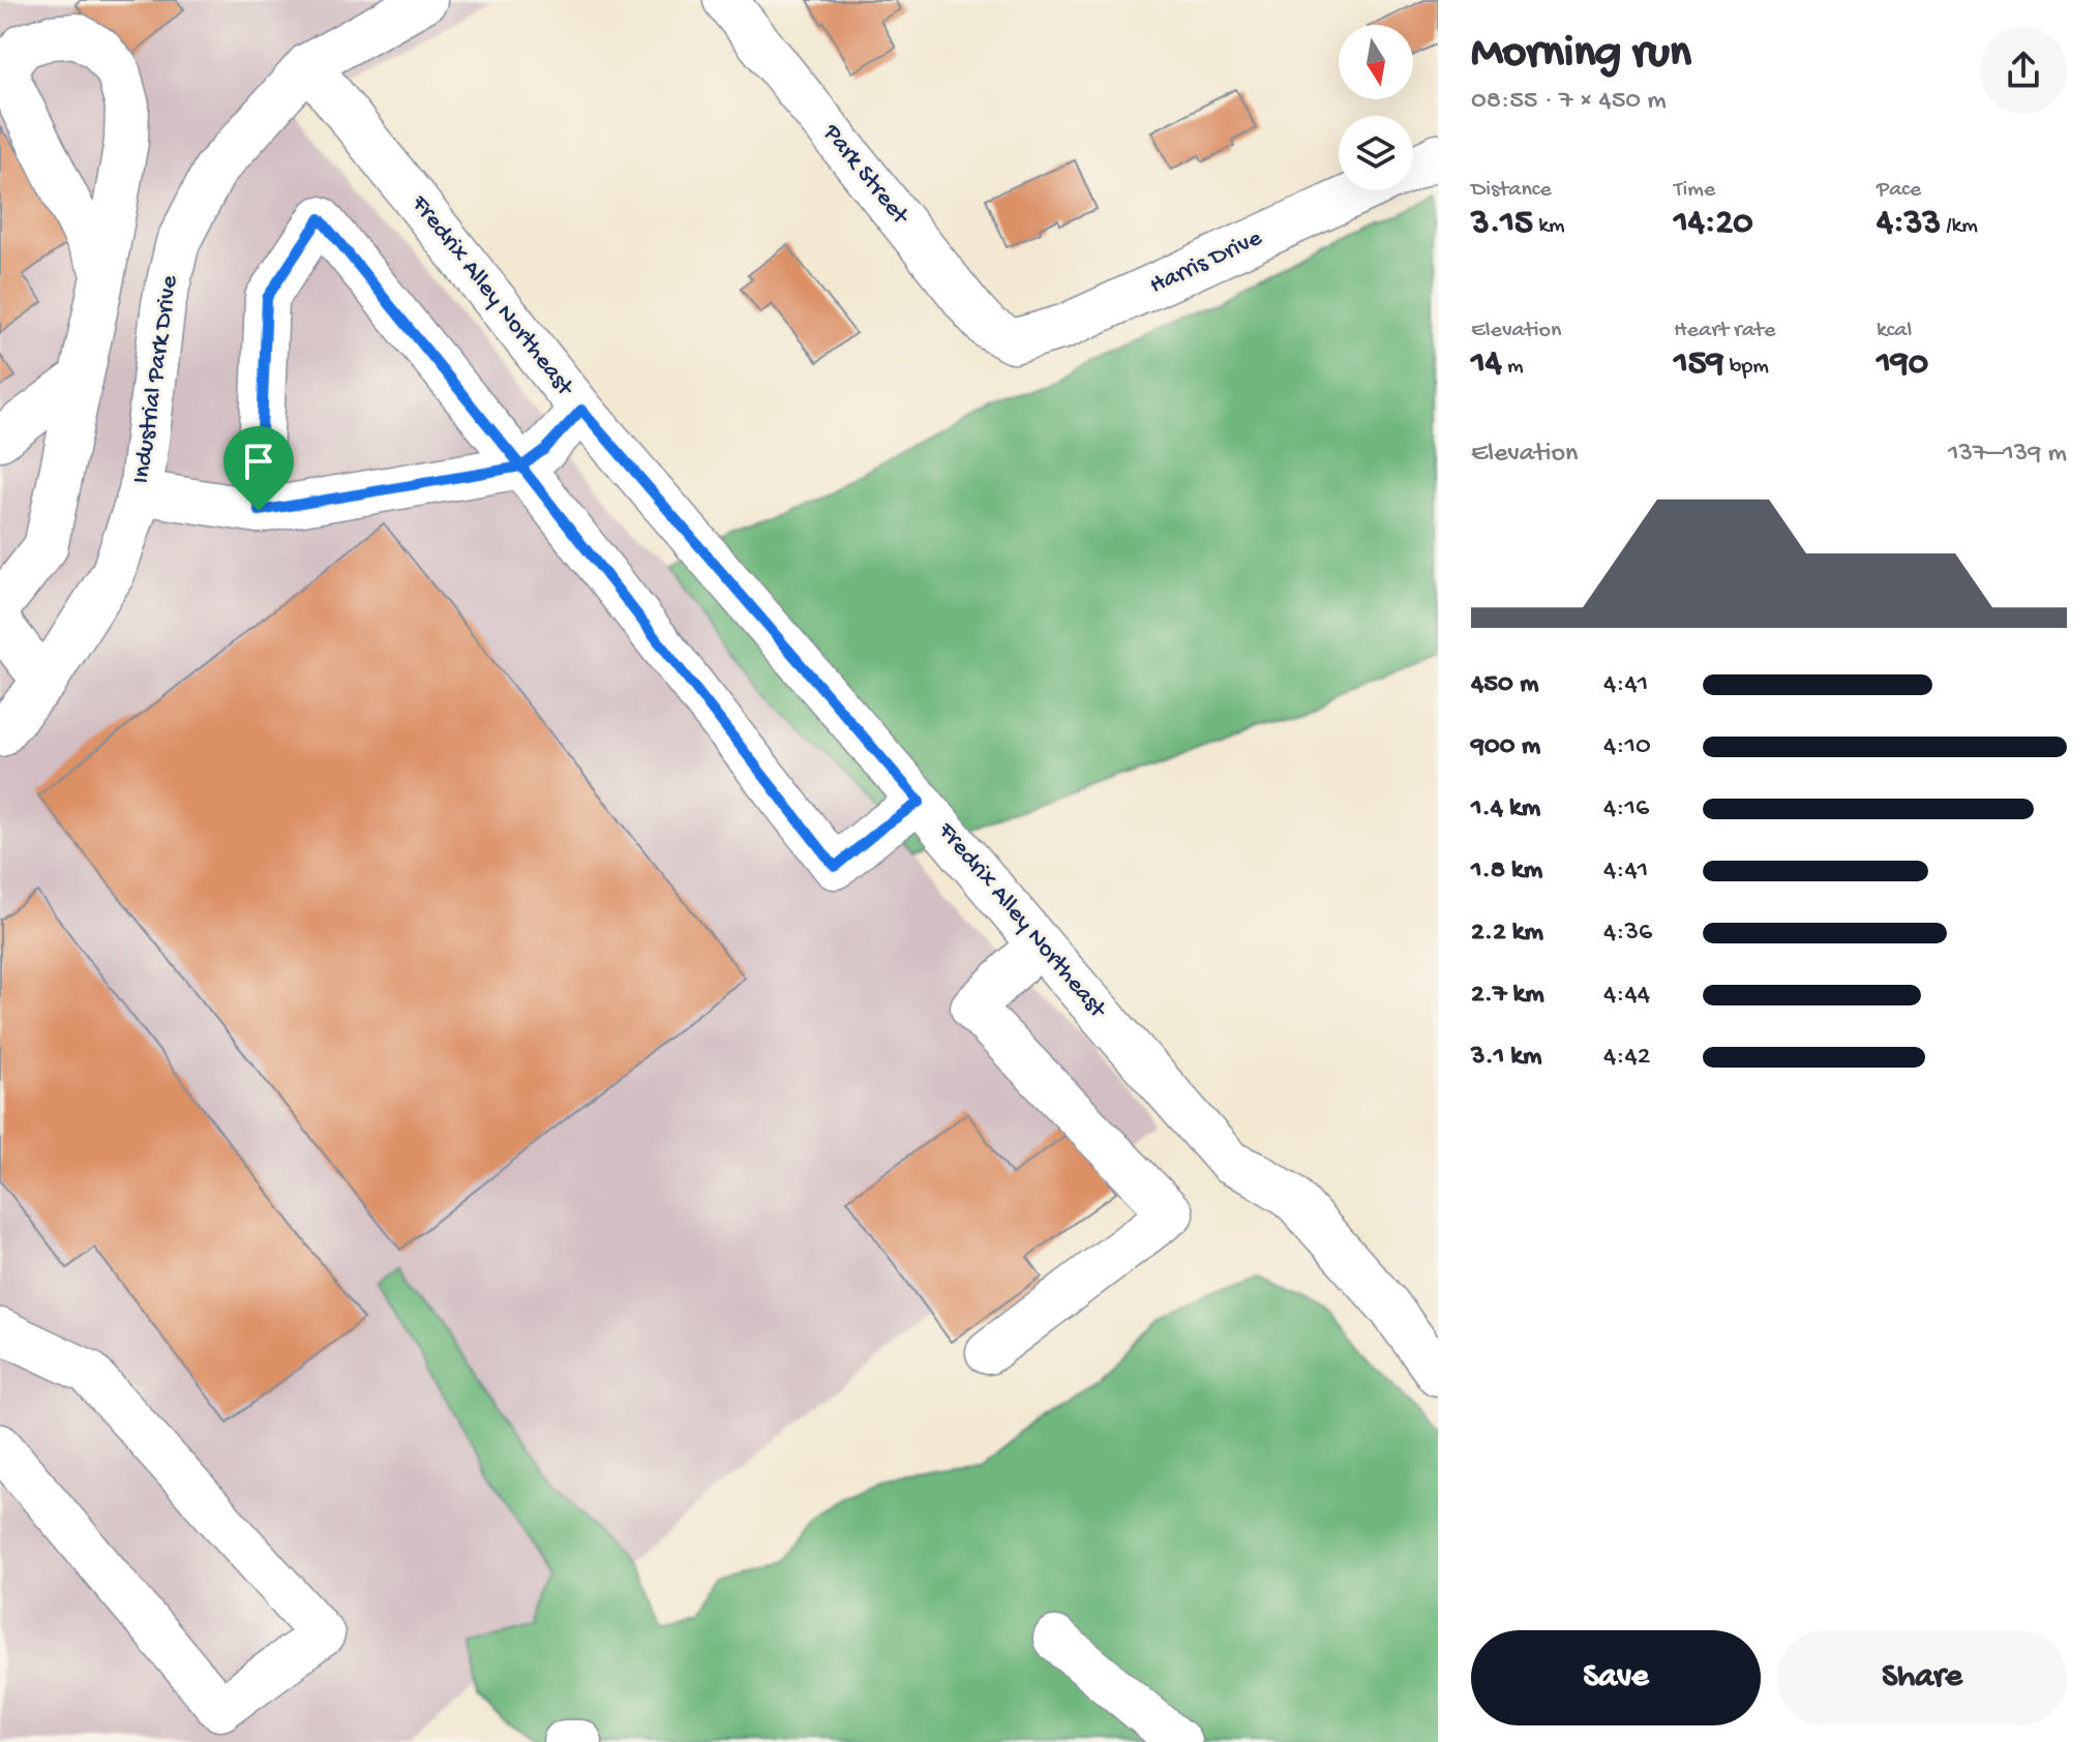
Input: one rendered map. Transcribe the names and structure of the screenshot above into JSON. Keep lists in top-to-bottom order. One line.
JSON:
{"streets":{"street":["Park Street","Harris Drive","Fredrix Alley Northeast","Industrial Park Drive"]},"crossings":[["Park Street","Harris Drive"],["Fredrix Alley Northeast","Industrial Park Drive"]],"north":"bottom","page":{"heading":["Morning run","08:55 · 7 × 450 m"],"stats":[["Distance","3.15 km"],["Time","14:20"],["Pace","4:33 /km"],["Elevation","14 m"],["Heart rate","159 bpm"],["kcal","190"]],"chart":["Elevation","137–139 m"],"list":[{"name":"450 m","note":"4:41"},{"name":"900 m","note":"4:10"},{"name":"1.4 km","note":"4:16"},{"name":"1.8 km","note":"4:41"},{"name":"2.2 km","note":"4:36"},{"name":"2.7 km","note":"4:44"},{"name":"3.1 km","note":"4:42"}],"buttons":["Save","Share"]}}
